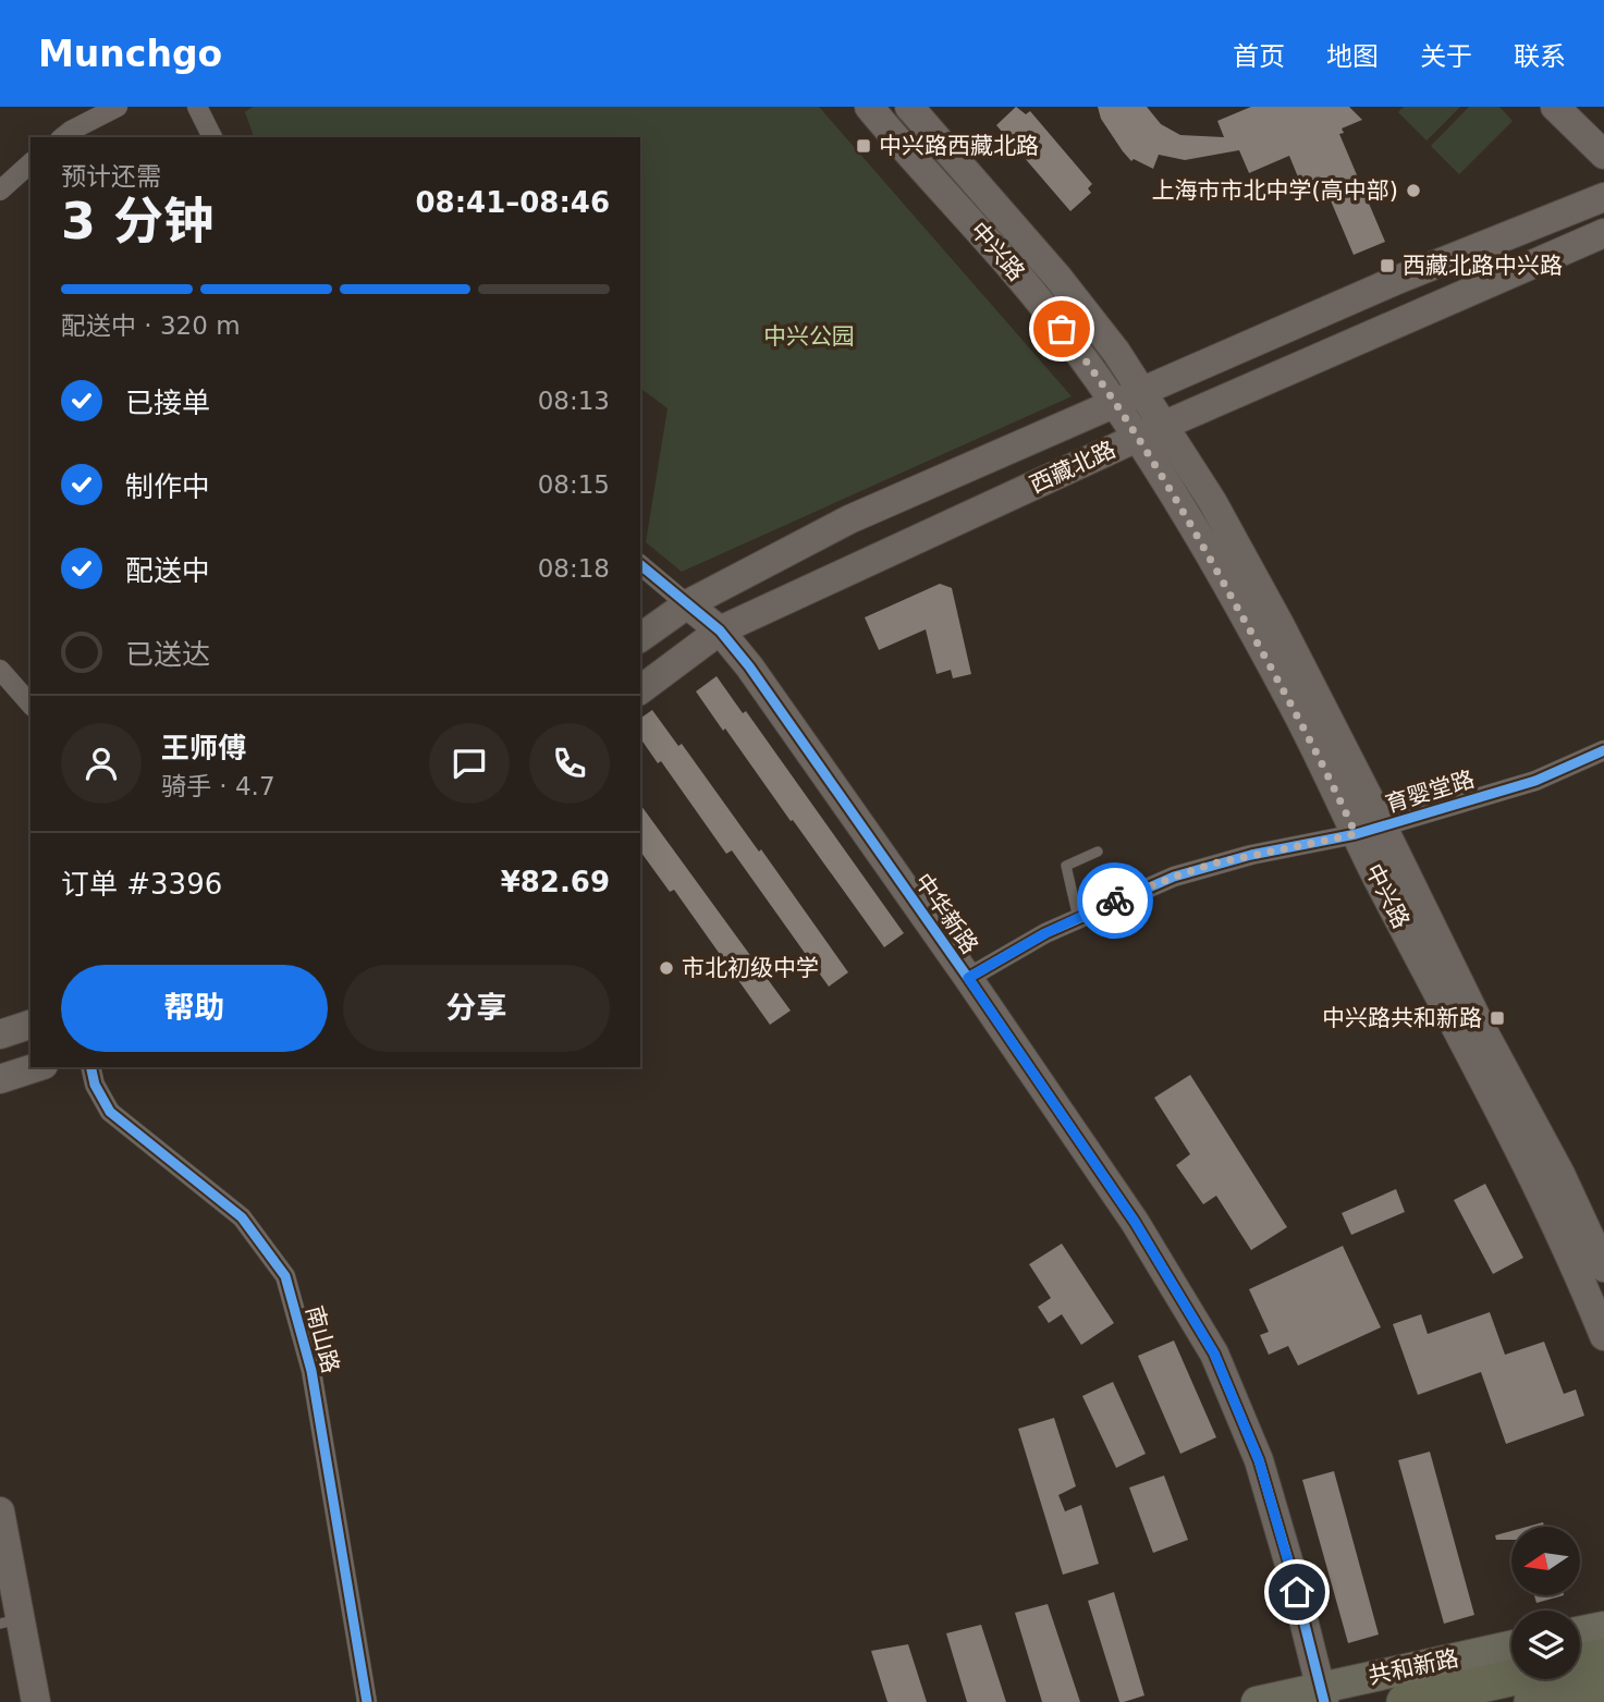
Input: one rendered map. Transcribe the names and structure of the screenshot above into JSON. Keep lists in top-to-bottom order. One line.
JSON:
{"streets":{"main road":["中兴路","西藏北路","中华新路","共和新路"],"street":["育婴堂路","南山路"]},"crossings":[["中兴路","西藏北路"],["中兴路","育婴堂路"],["西藏北路","中华新路"],["育婴堂路","中华新路"],["中华新路","共和新路"]],"parks":["中兴公园"],"places":{"transit":["中兴路西藏北路","西藏北路中兴路","中兴路共和新路"],"other":["上海市市北中学(高中部)","市北初级中学"]},"north":"left","page":{"header":"Munchgo","nav":["首页","地图","关于","联系"],"heading":["3 分钟","预计还需","08:41–08:46"],"panel":["王师傅","骑手 · 4.7","订单 #3396","¥82.69"],"bar":"配送中 · 320 m","list":[["已接单","08:13"],["制作中","08:15"],["配送中","08:18"],"已送达"],"buttons":["帮助","分享"]}}
